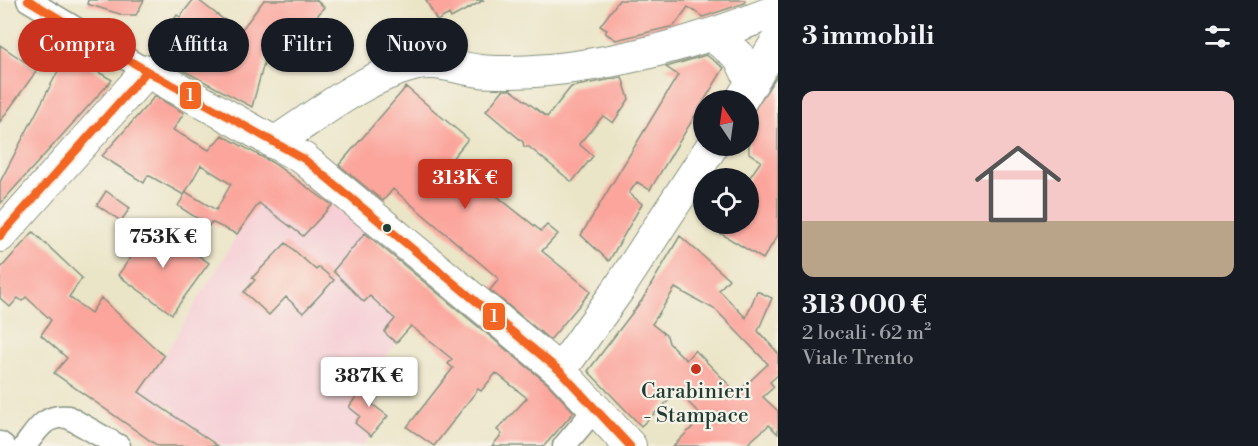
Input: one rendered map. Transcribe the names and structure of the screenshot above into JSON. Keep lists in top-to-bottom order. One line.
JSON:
{"places":["Carabinieri - Stampace"],"lines":["transit line 1"],"north":"top","page":{"heading":"3 immobili","chip":["Compra","Affitta","Filtri","Nuovo"],"list":[{"name":"313 000 €","note":"2 locali · 62 m² · Viale Trento"}],"price":["313K €","753K €","387K €"]}}
